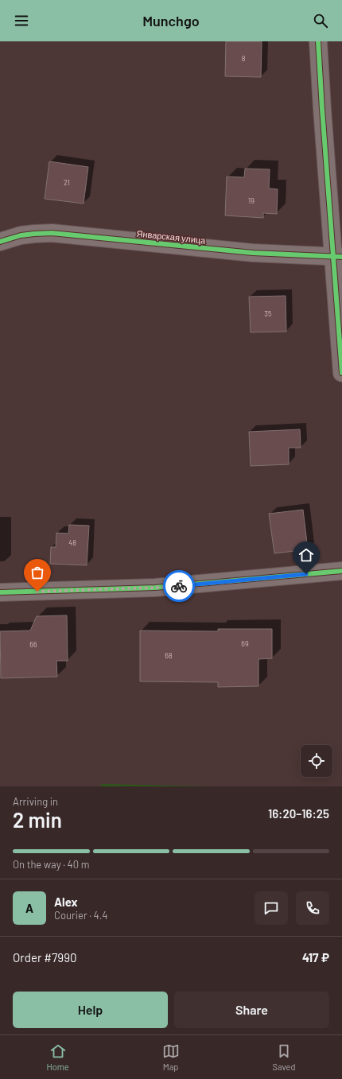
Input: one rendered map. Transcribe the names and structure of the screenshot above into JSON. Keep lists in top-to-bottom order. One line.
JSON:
{"streets":{"street":["Январская улица"]},"house_numbers":["8","21","19","35","48","69","66","68"],"page":{"header":"Munchgo","heading":["2 min","Arriving in","16:20–16:25"],"panel":["Alex","Courier · 4.4","Order #7990","417 ₽"],"bar":"On the way · 40 m","round":"A","buttons":["Help","Share"],"tabs":["Home","Map","Saved"]}}
